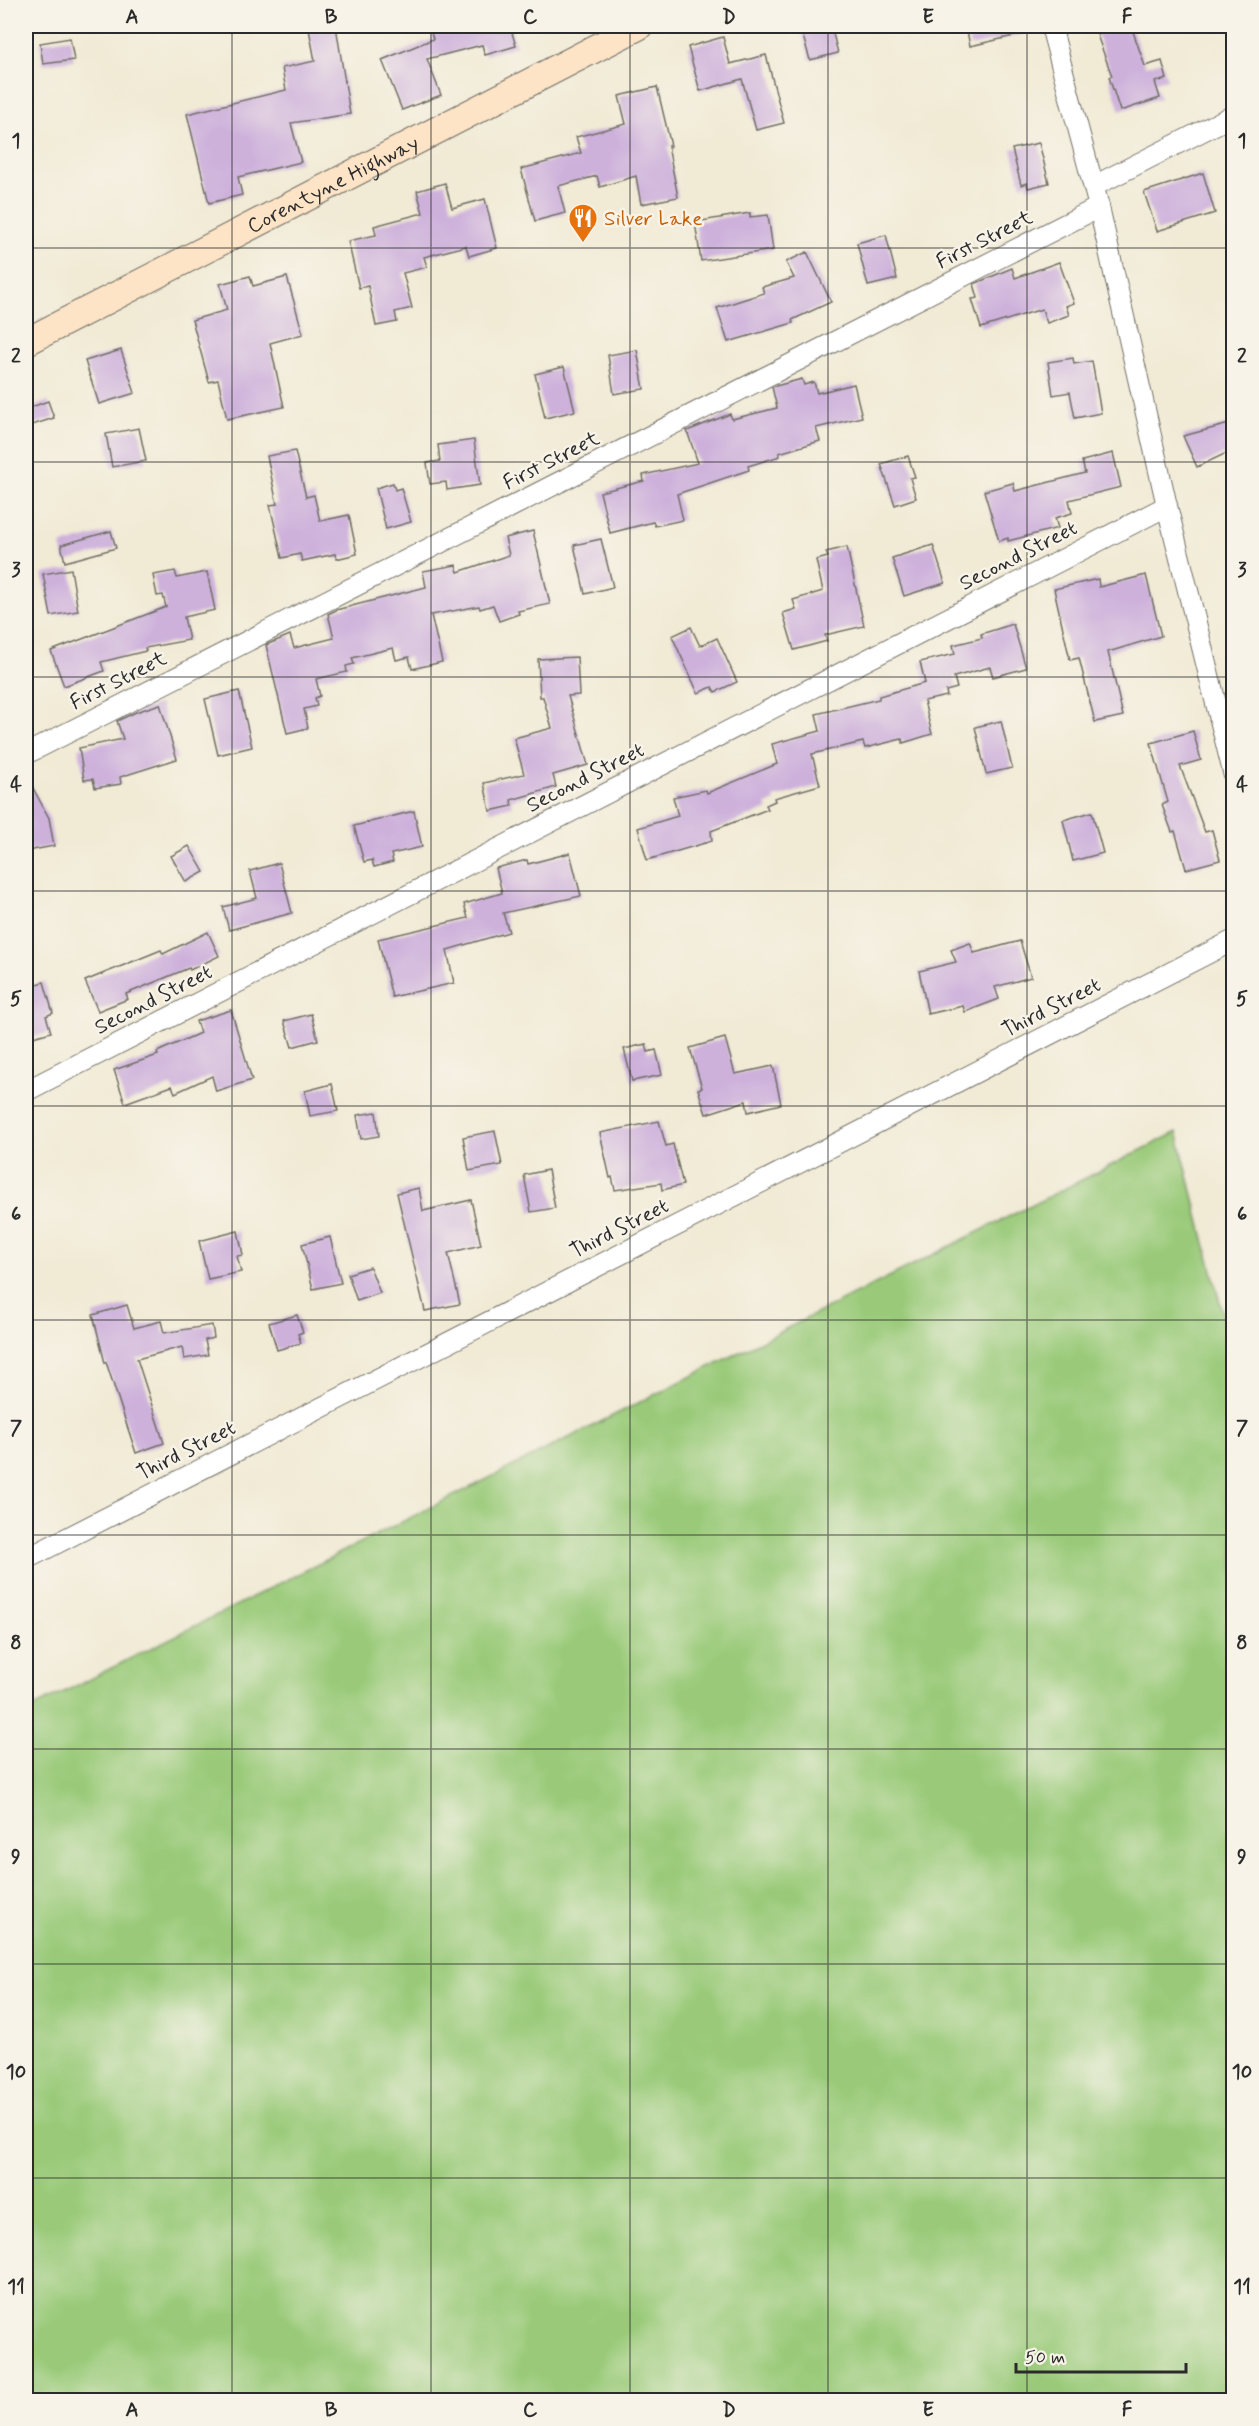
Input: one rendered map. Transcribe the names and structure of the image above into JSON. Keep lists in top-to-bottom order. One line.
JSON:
{"streets":{"main road":["Corentyne Highway"],"street":["First Street","Second Street","Third Street"]},"places":{"restaurant":["Silver Lake"]},"scale_bar":"50 m","grid":{"columns":["A","B","C","D","E","F"],"rows":["1","2","3","4","5","6","7","8","9","10","11"]}}
